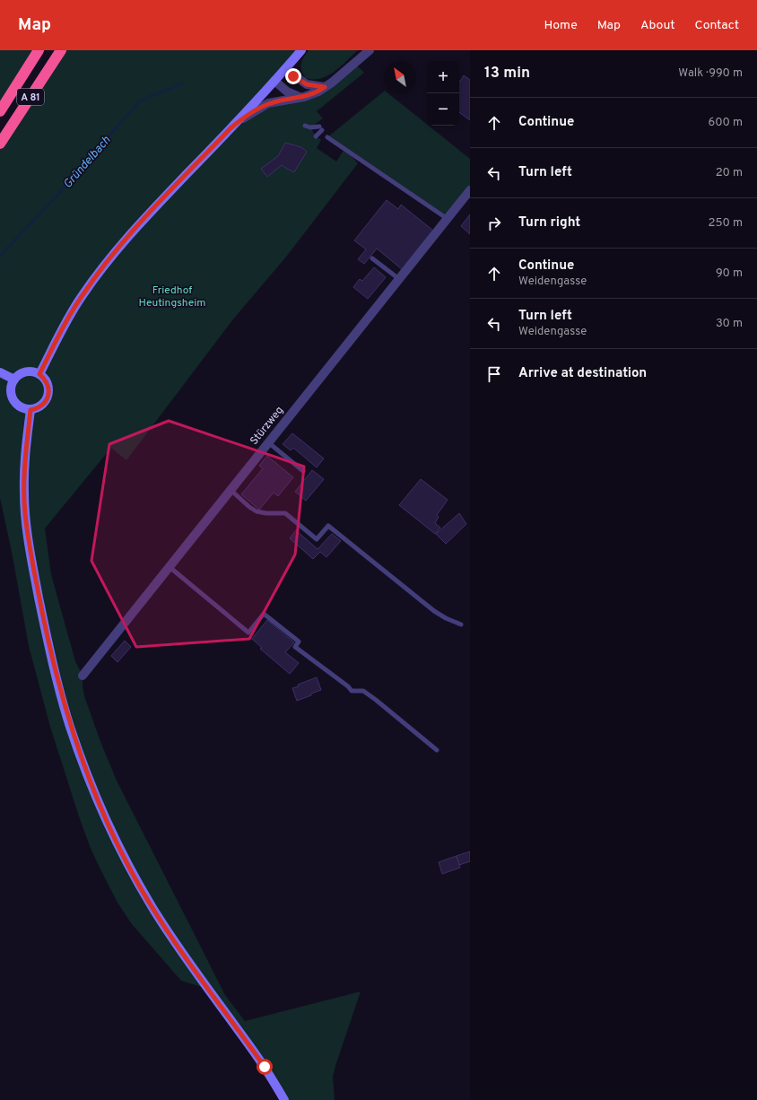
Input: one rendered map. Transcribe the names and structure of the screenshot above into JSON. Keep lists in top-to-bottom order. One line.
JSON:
{"streets":{"highway":["A 81"],"street":["Stürzweg"]},"water":["Gründelbach"],"parks":["Friedhof Heutingsheim"],"north":"top left","page":{"header":"Map","nav":["Home","Map","About","Contact"],"heading":["13 min","Walk · 990 m"],"map_buttons":["+","−"],"list":[["Continue","600 m"],["Turn left","20 m"],["Turn right","250 m"],["Continue","Weidengasse","90 m"],["Turn left","Weidengasse","30 m"],"Arrive at destination"]}}
